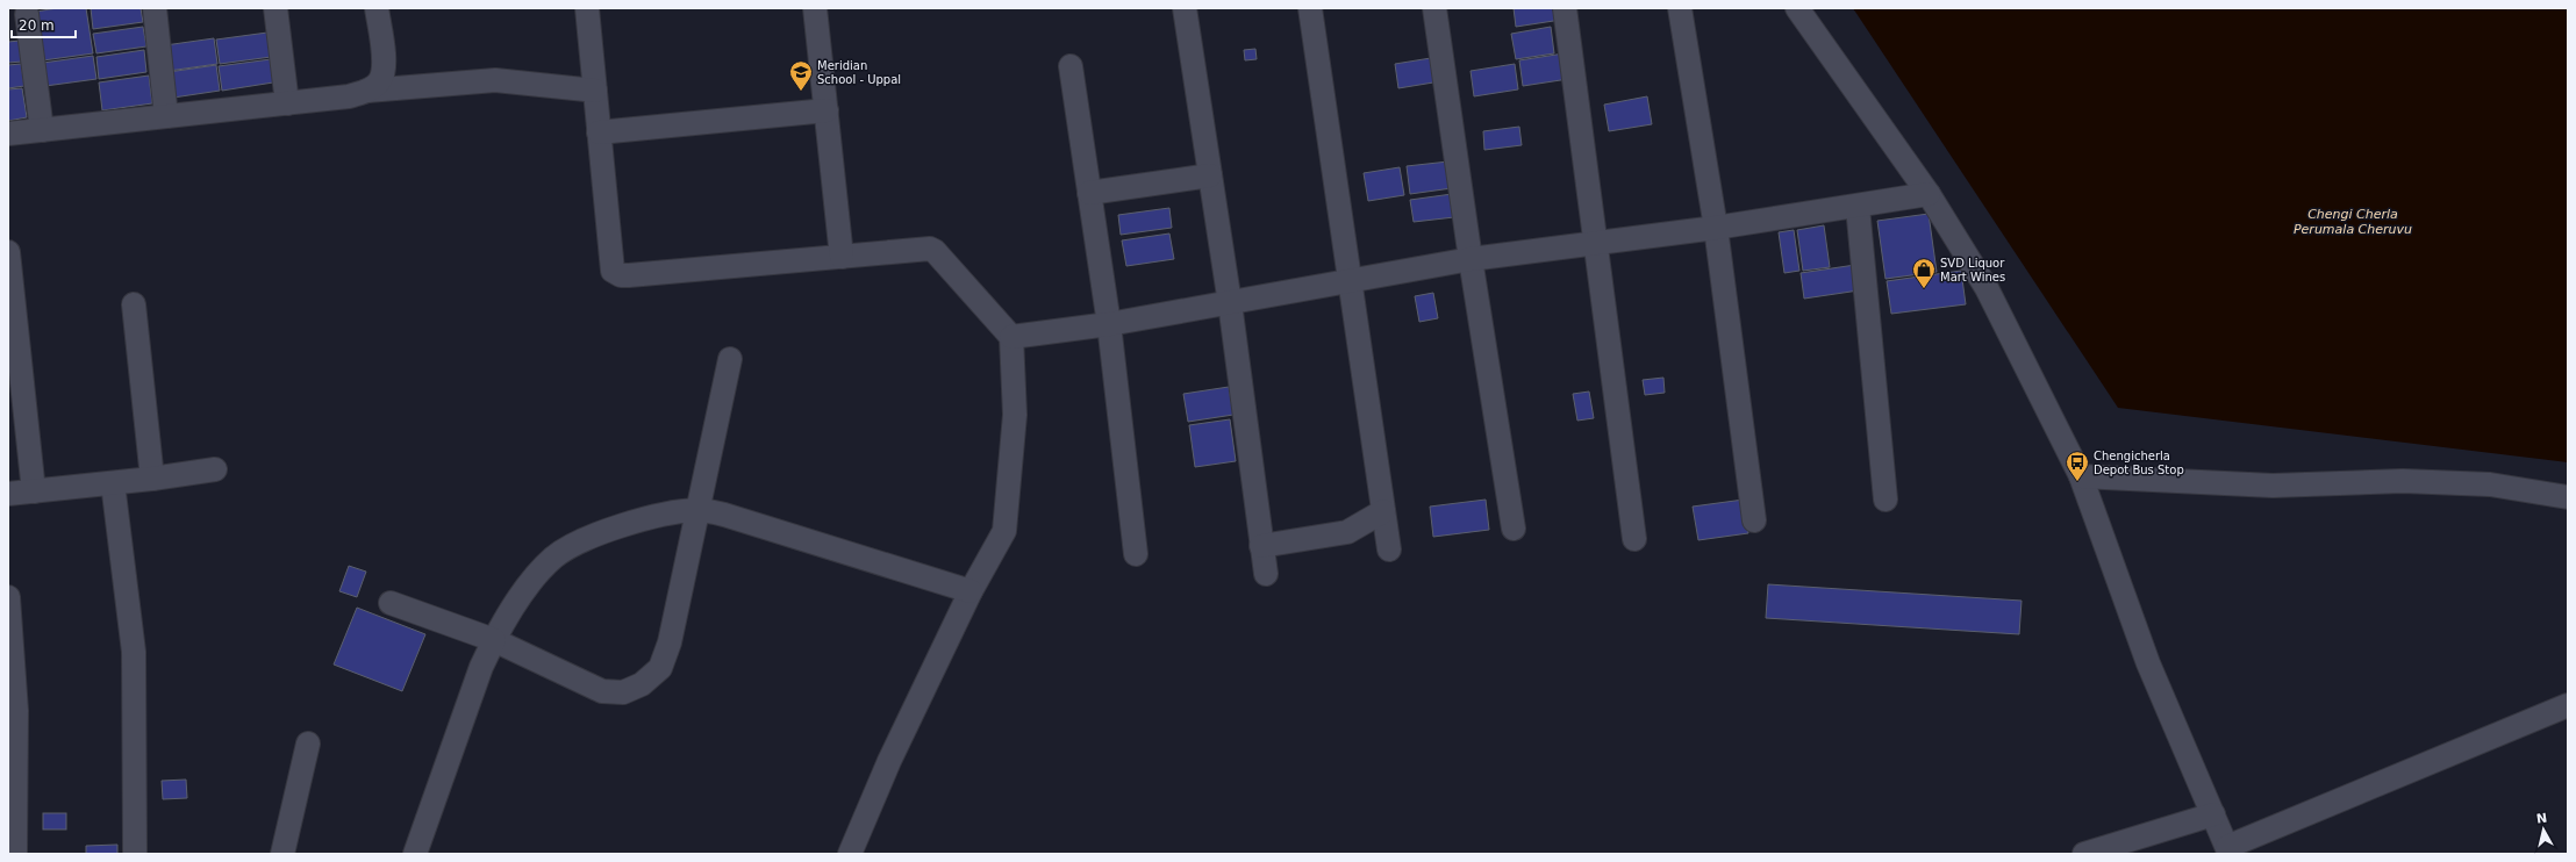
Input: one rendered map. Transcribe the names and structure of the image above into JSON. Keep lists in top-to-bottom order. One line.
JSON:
{"water":["Chengi Cherla Perumala Cheruvu"],"places":{"school or university":["Meridian School - Uppal"],"shop":["SVD Liquor Mart Wines"],"bus stop":["Chengicherla Depot Bus Stop"]},"scale_bar":"20 m","north":"top"}
